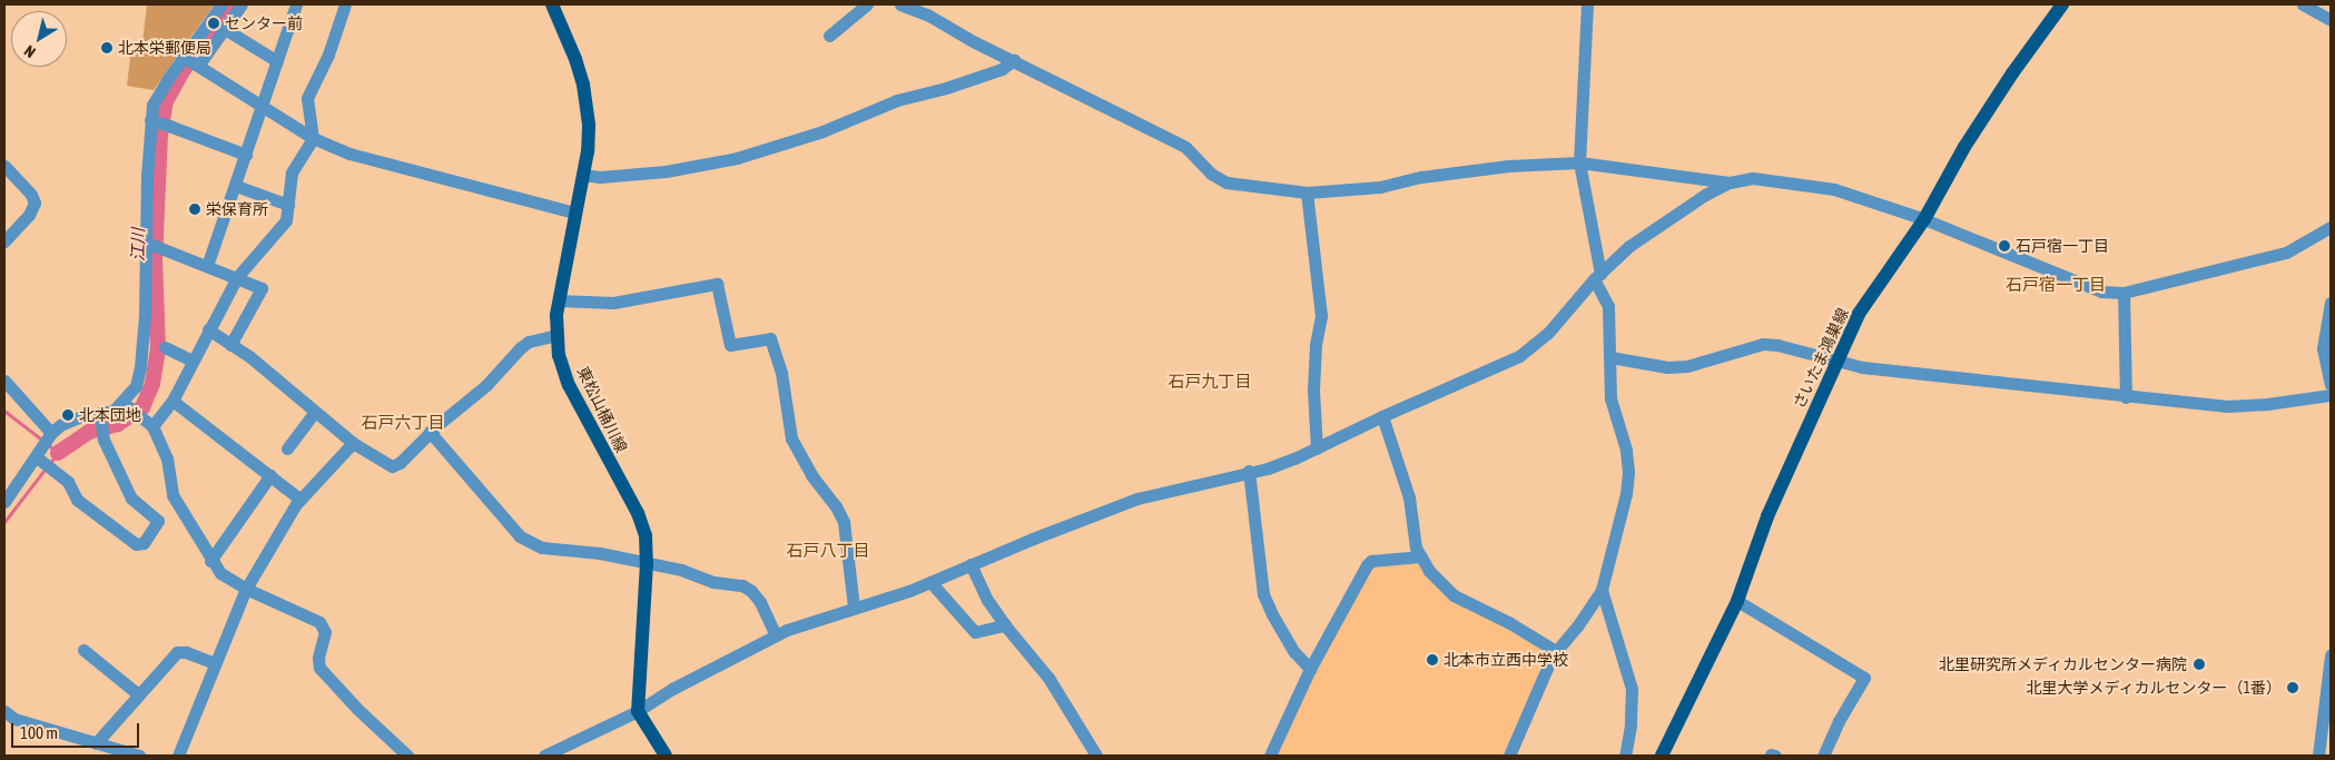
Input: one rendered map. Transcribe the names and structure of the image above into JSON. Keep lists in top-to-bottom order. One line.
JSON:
{"streets":{"main road":["さいたま鴻巣線","東松山桶川線"]},"districts":["石戸宿一丁目","石戸九丁目","石戸六丁目","石戸八丁目"],"water":["江川"],"places":["センター前","北本栄郵便局","栄保育所","石戸宿一丁目","北本団地","北本市立西中学校","北里研究所メディカルセンター病院","北里大学メディカルセンター（1番）"],"scale_bar":"100 m","north":"bottom left"}
